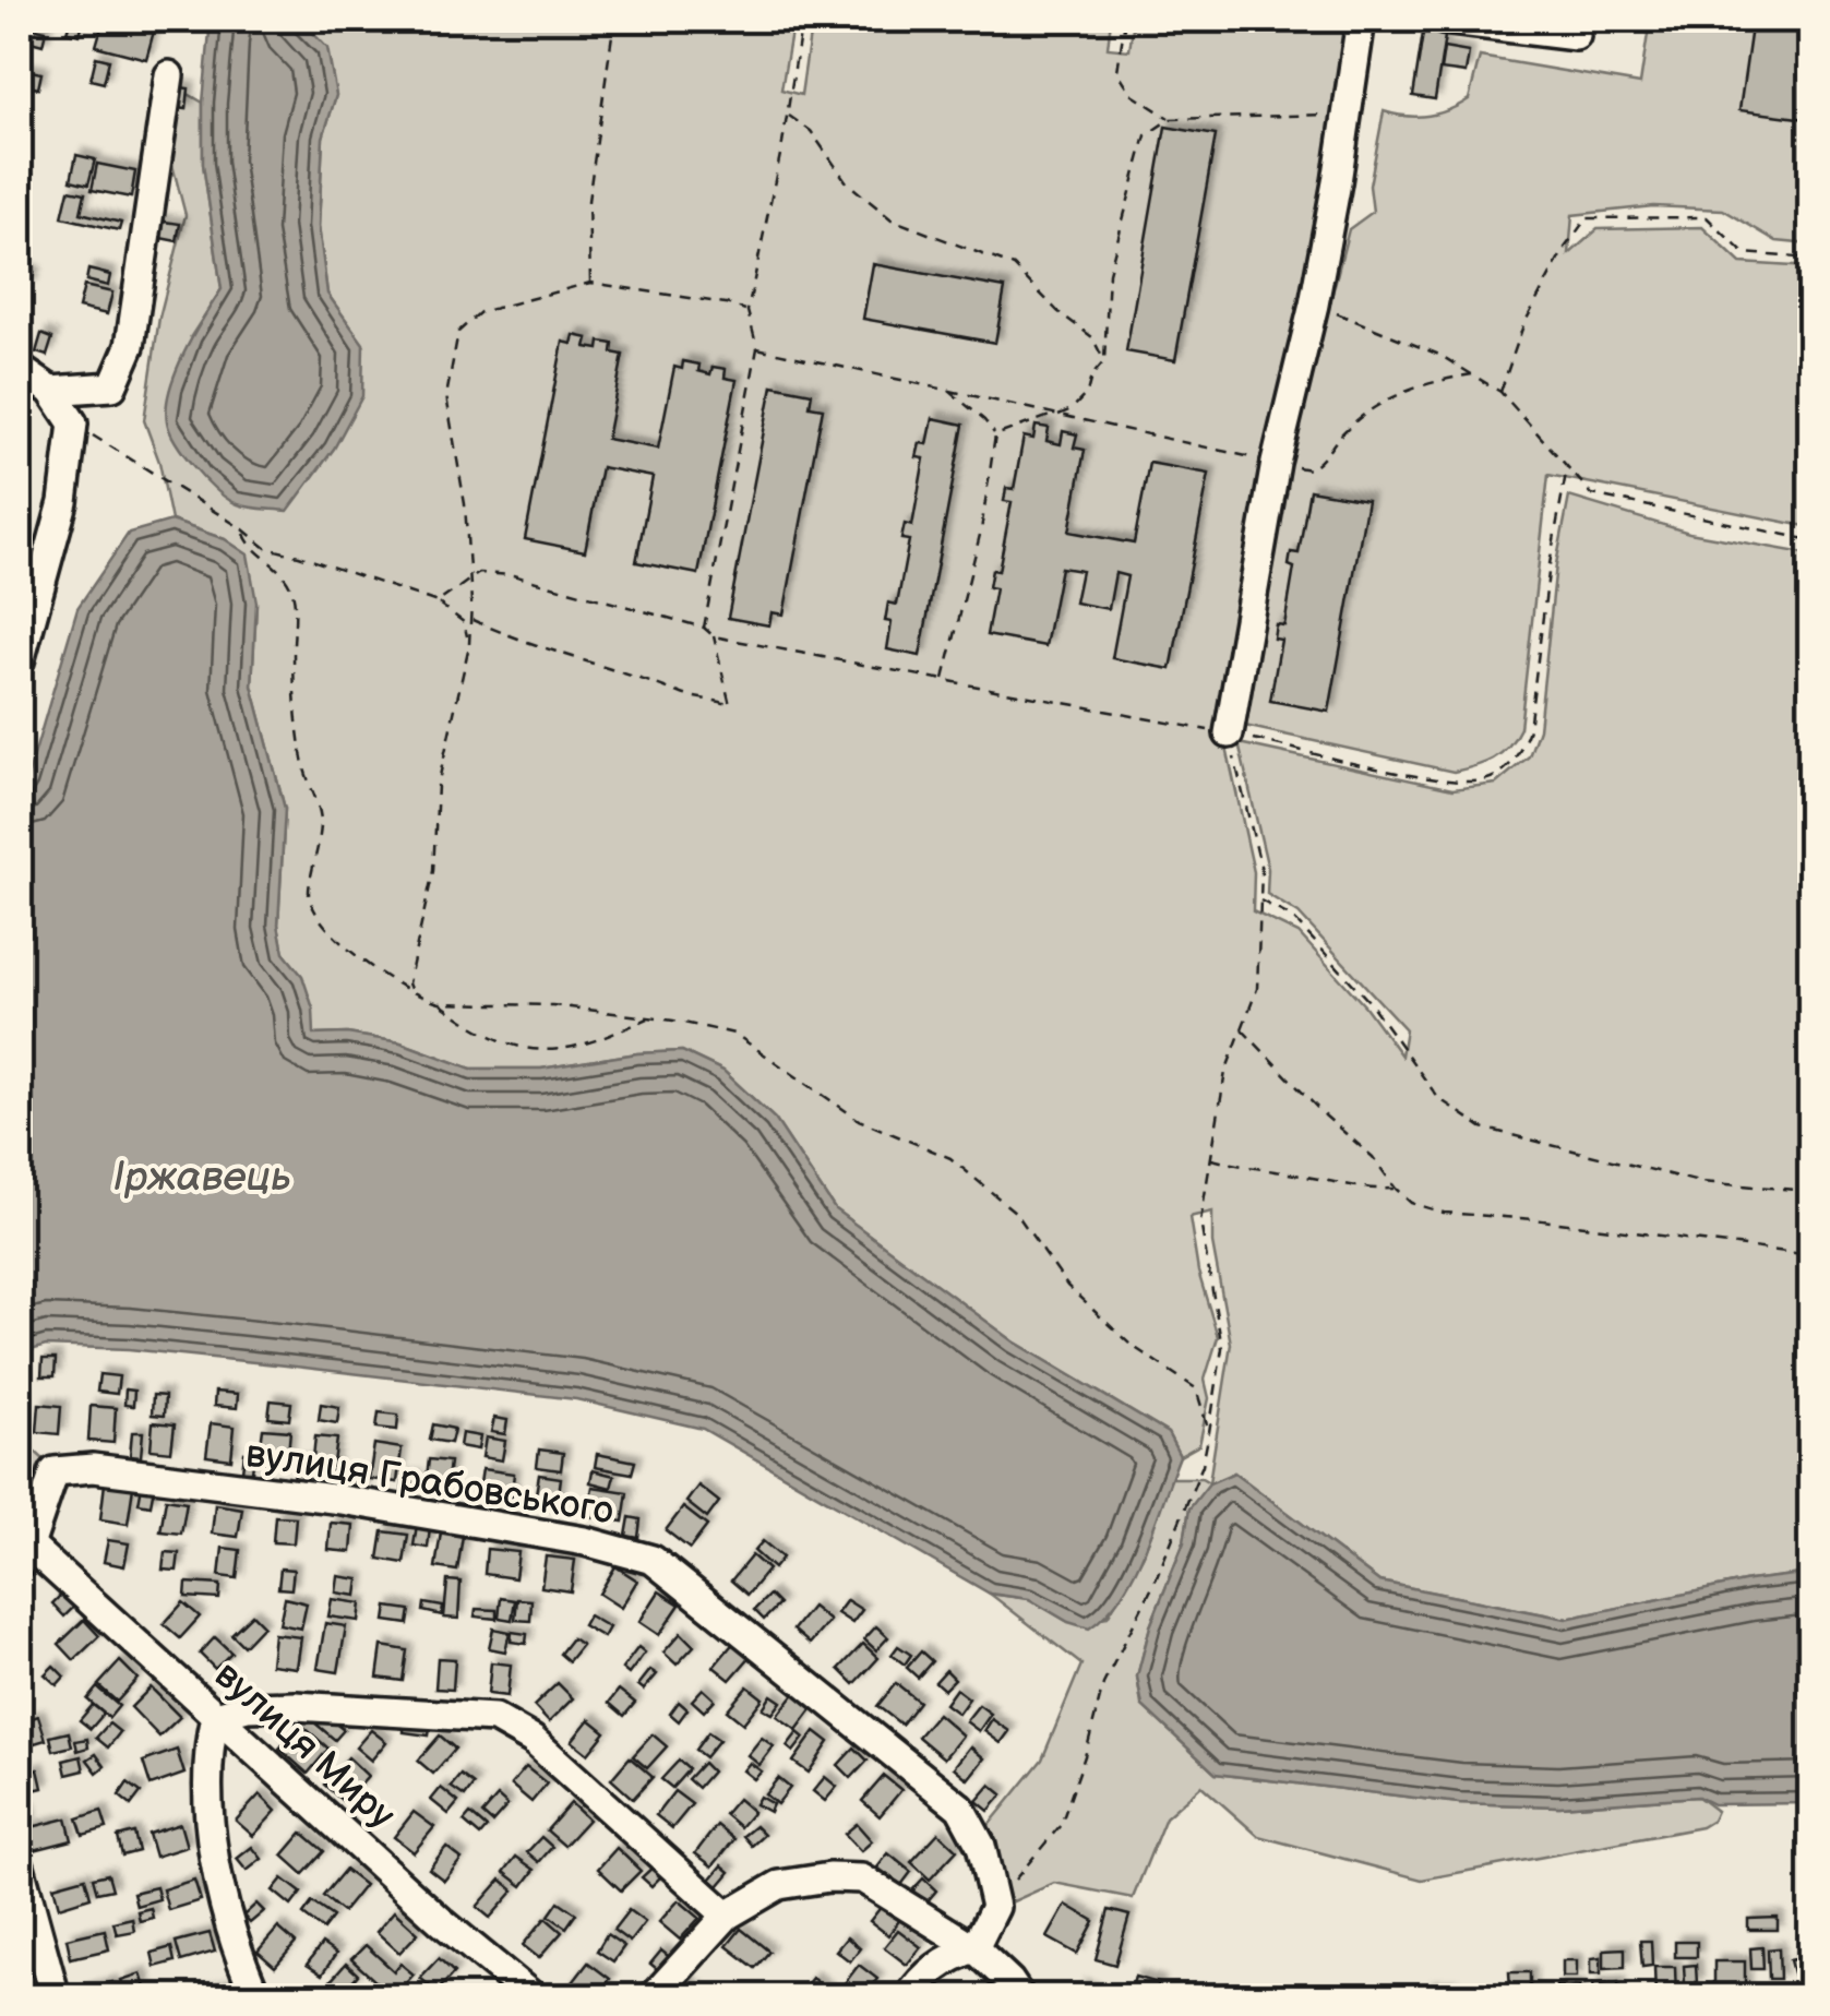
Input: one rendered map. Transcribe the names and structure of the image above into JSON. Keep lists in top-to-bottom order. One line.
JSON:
{"streets":{"street":["вулиця Грабовського","вулиця Миру"]},"crossings":[["вулиця Грабовського","вулиця Миру"]],"water":["Іржавець"]}
